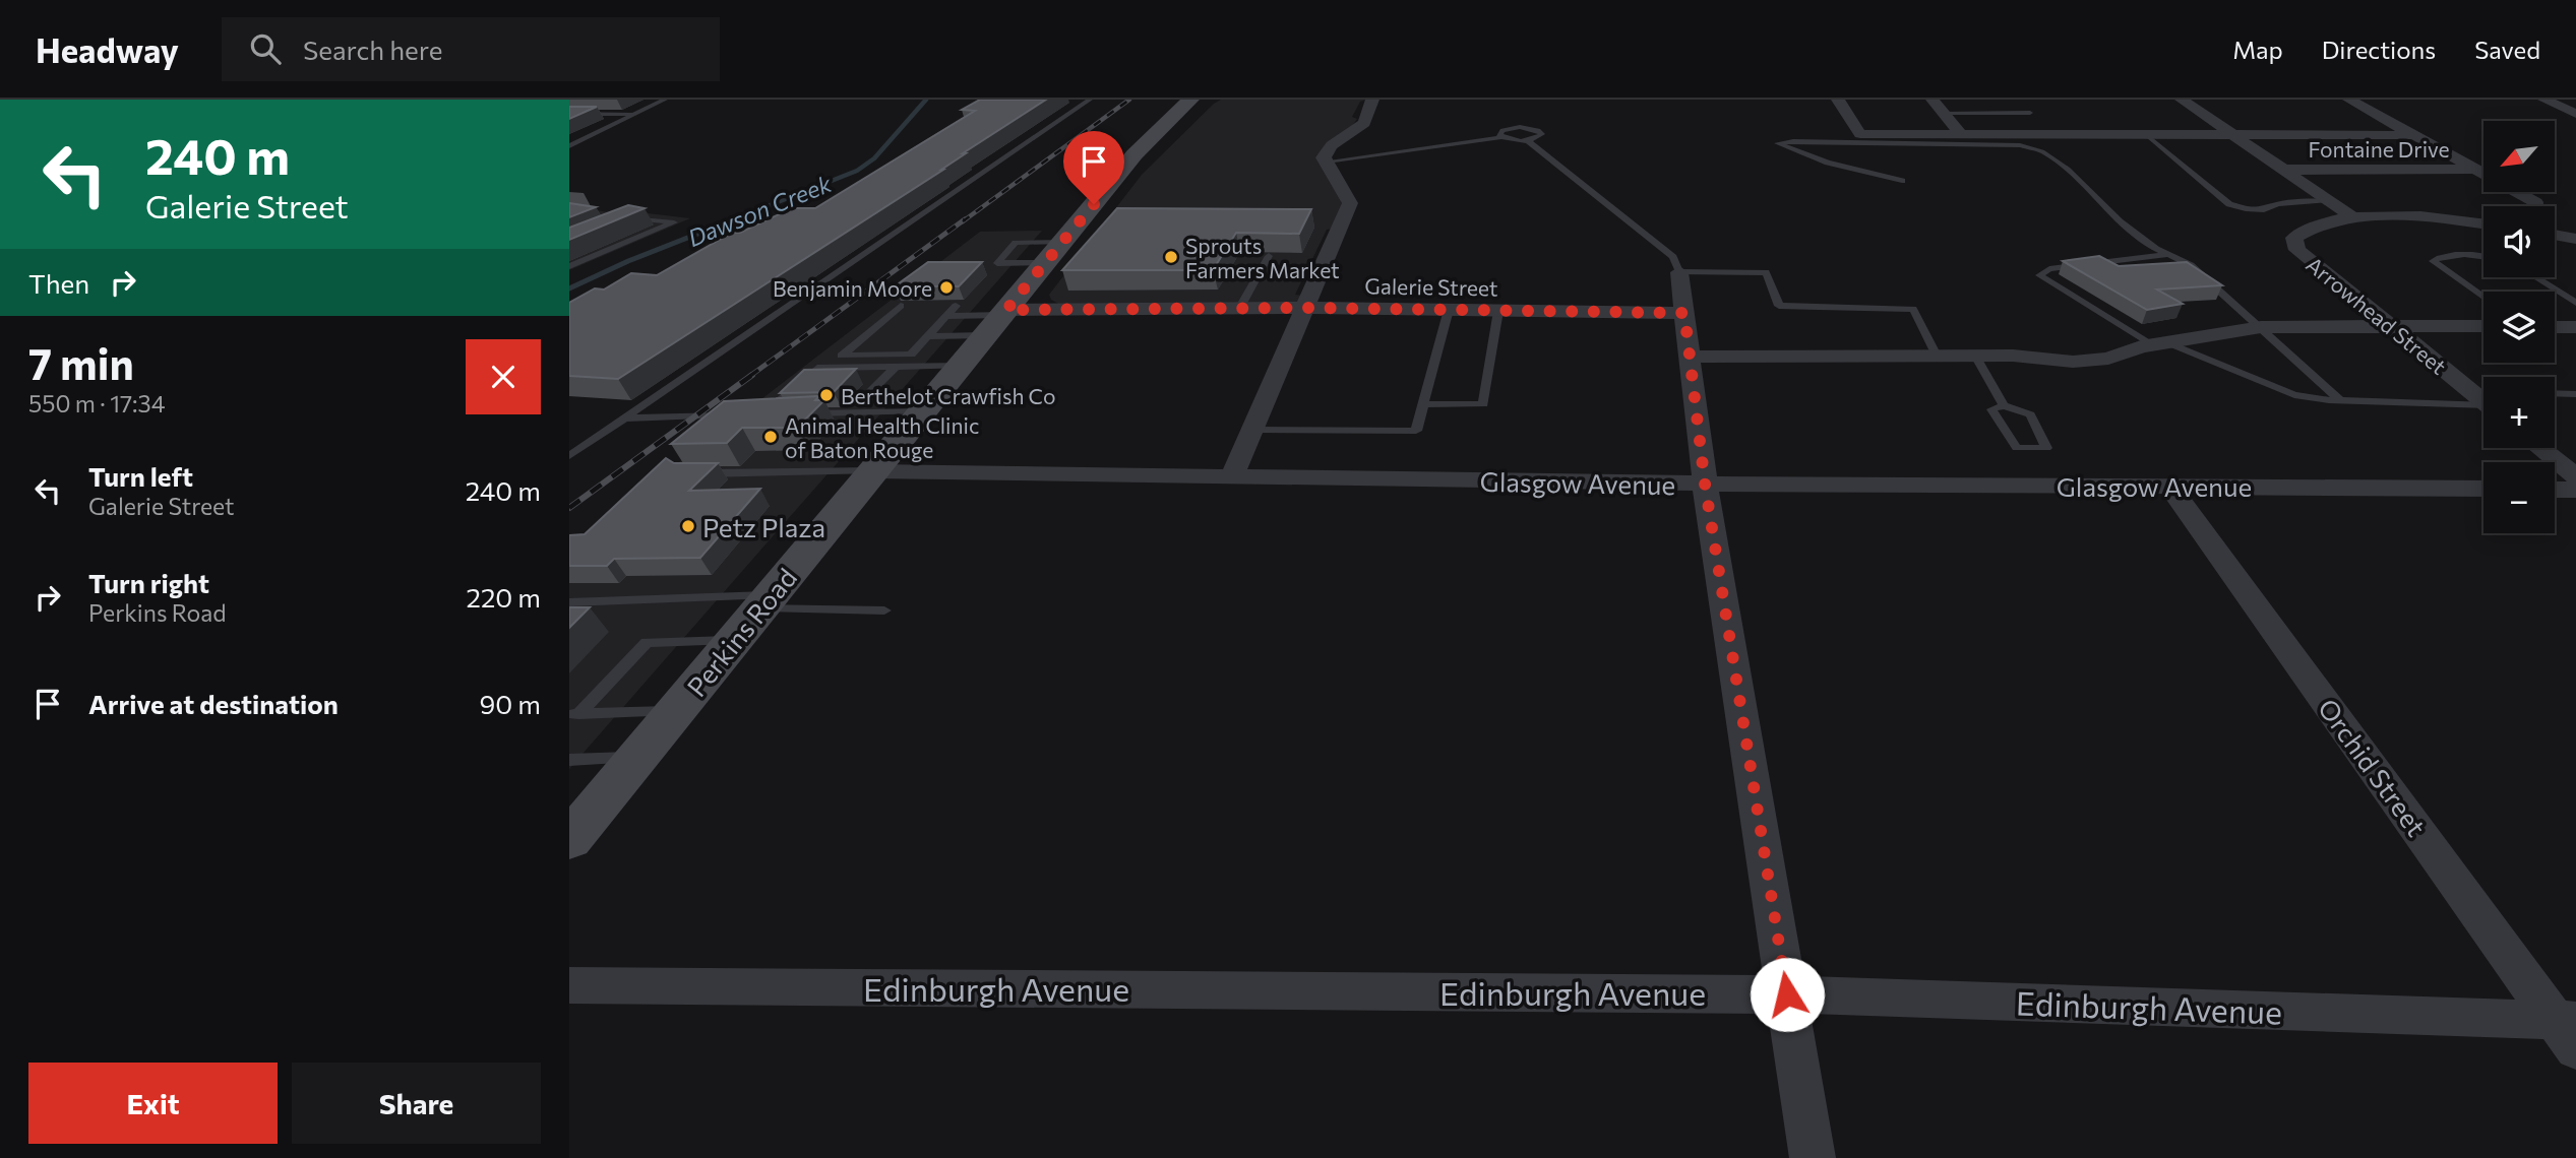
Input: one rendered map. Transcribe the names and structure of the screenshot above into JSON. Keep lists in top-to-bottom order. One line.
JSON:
{"streets":{"main road":["Perkins Road"],"street":["Fontaine Drive","Galerie Street","Arrowhead Street","Glasgow Avenue","Orchid Street","Edinburgh Avenue"]},"crossings":[["Galerie Street","Perkins Road"],["Glasgow Avenue","Perkins Road"],["Glasgow Avenue","Orchid Street"],["Orchid Street","Edinburgh Avenue"]],"water":["Dawson Creek"],"places":["Sprouts Farmers Market","Benjamin Moore","Berthelot Crawfish Co","Animal Health Clinic of Baton Rouge","Petz Plaza"],"north":"bottom left","page":{"header":"Headway","search":"Search here","nav":["Map","Directions","Saved"],"turn":["240 m","Galerie Street"],"map_buttons":["+","−"],"then":"Then","heading":["7 min","550 m · 17:34"],"list":[{"name":"Turn left","note":"Galerie Street","value":"240 m"},{"name":"Turn right","note":"Perkins Road","value":"220 m"},{"name":"Arrive at destination","value":"90 m"}],"buttons":["Exit","Share"]}}
